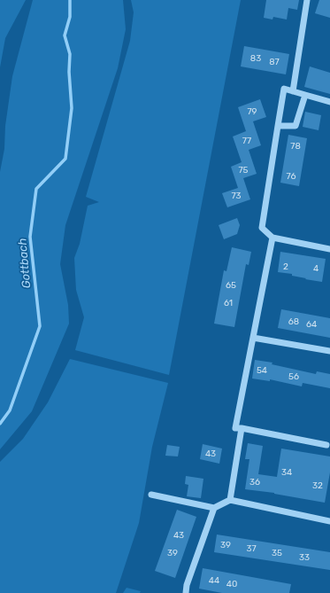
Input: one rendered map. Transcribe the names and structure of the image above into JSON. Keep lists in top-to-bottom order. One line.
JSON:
{"water":["Gottbach"],"house_numbers":["83","87","79","77","78","75","76","73","2","4","65","61","68","64","54","56","43","34","36","32","43","39","37","39","35","33","44","40"]}
